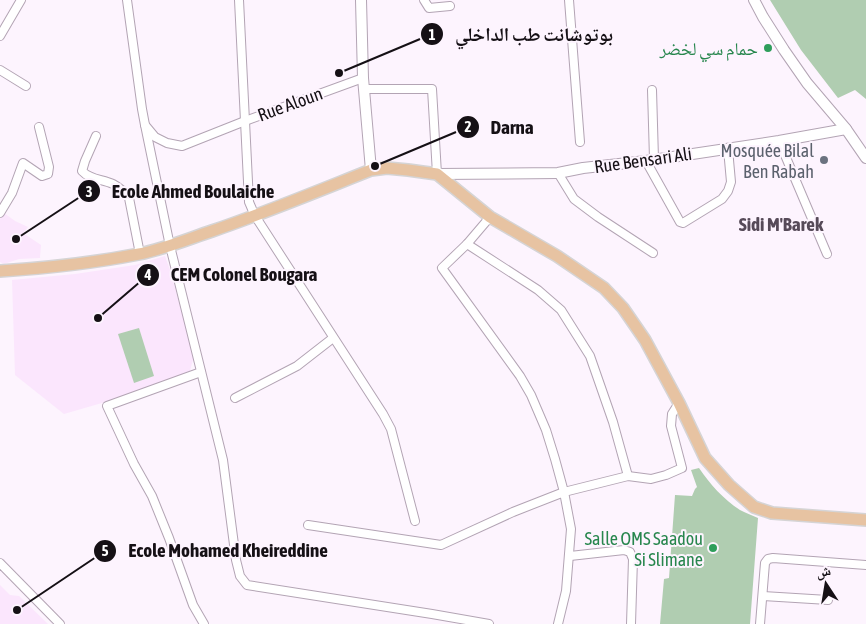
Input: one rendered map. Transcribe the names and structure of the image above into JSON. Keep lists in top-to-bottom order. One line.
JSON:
{"streets":{"street":["Rue Aloun","Rue Bensari Ali"]},"districts":["Sidi M'Barek"],"places":["حمام سي لخضر","بوتوشانت طب الداخلي","Mosquée Bilal Ben Rabah","Darna","Ecole Ahmed Boulaiche","CEM Colonel Bougara","Salle OMS Saadou Si Slimane","Ecole Mohamed Kheireddine"],"north":"top"}
